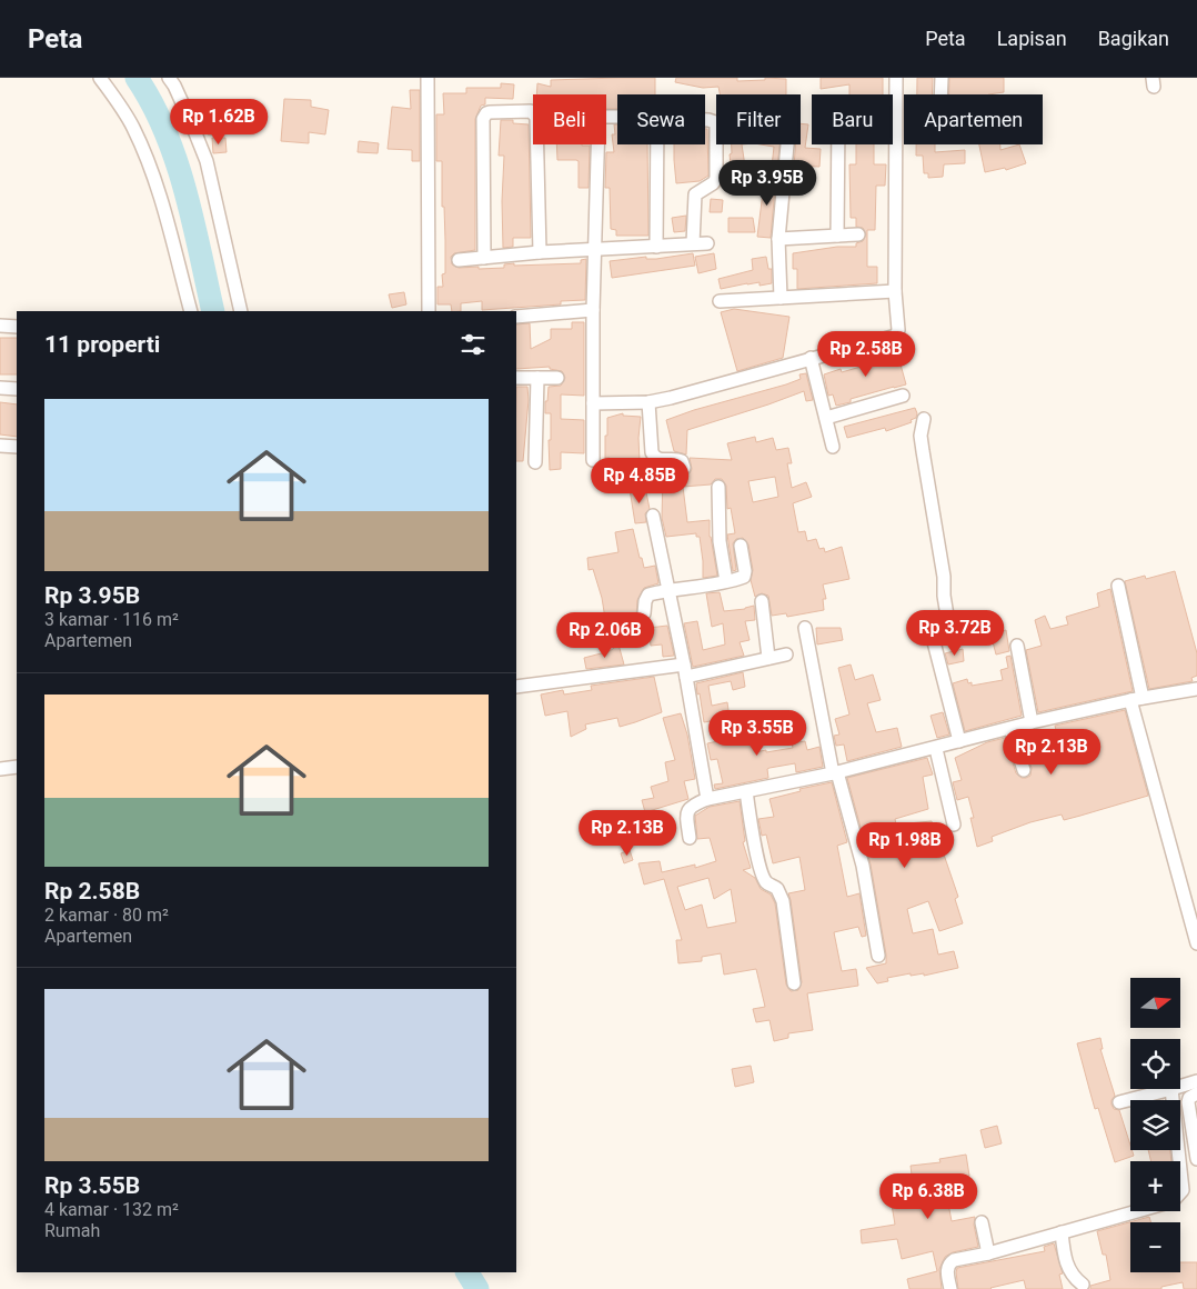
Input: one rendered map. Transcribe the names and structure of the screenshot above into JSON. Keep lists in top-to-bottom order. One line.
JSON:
{"north":"right","page":{"header":"Peta","nav":["Peta","Lapisan","Bagikan"],"chip":["Beli","Sewa","Filter","Baru","Apartemen"],"price":["Rp 1.62B","Rp 3.95B","Rp 2.58B","Rp 4.85B","Rp 3.72B","Rp 2.06B","Rp 3.55B","Rp 2.13B","Rp 2.13B","Rp 1.98B","Rp 6.38B"],"heading":"11 properti","list":[{"name":"Rp 3.95B","note":"3 kamar · 116 m² · Apartemen"},{"name":"Rp 2.58B","note":"2 kamar · 80 m² · Apartemen"},{"name":"Rp 3.55B","note":"4 kamar · 132 m² · Rumah"}],"map_buttons":["+","−"]}}
